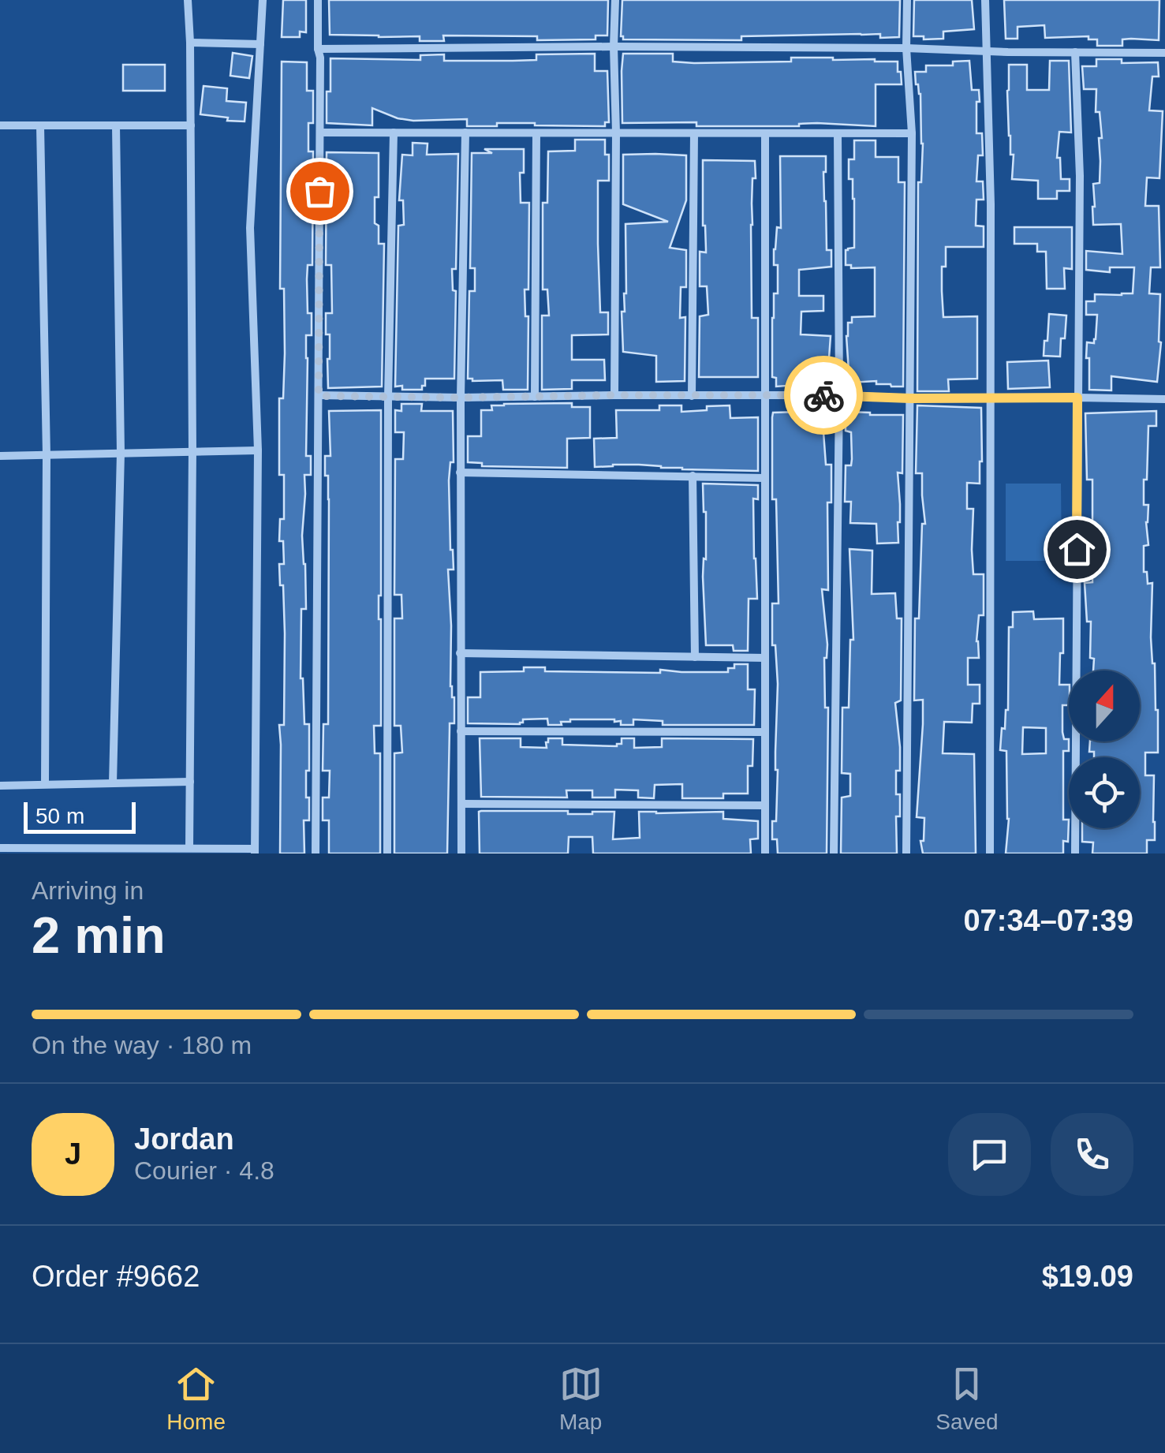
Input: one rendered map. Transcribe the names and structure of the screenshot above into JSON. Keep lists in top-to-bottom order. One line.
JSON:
{"scale_bar":"50 m","north":"top","page":{"scale":"50 m","heading":["2 min","Arriving in","07:34–07:39"],"panel":["Jordan","Courier · 4.8","Order #9662","$19.09"],"bar":"On the way · 180 m","round":"J","tabs":["Home","Map","Saved"]}}
